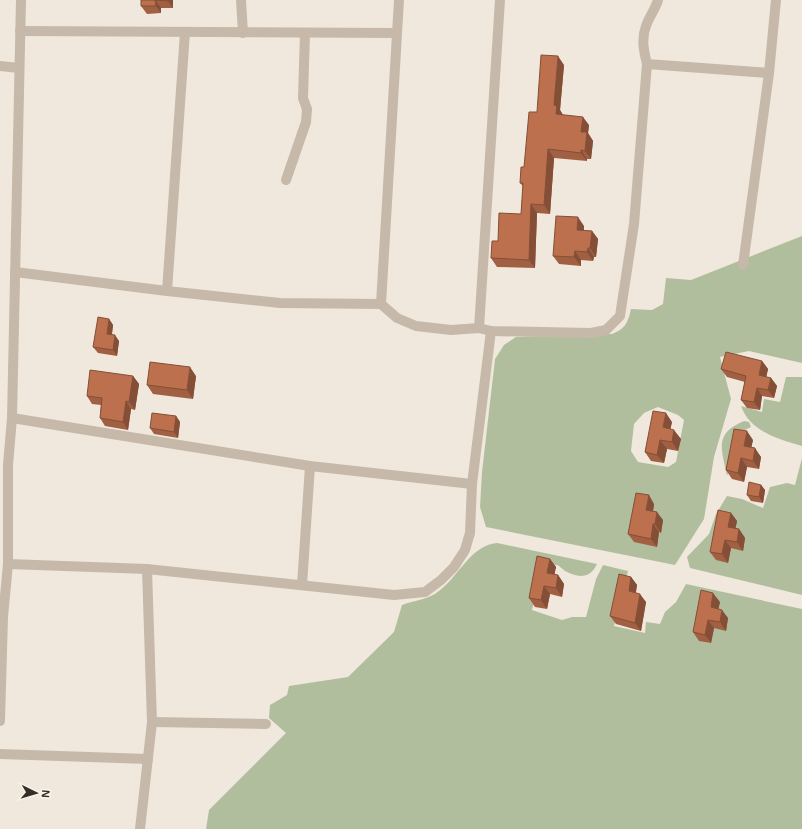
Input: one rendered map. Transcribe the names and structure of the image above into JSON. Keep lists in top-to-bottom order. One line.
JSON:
{"north":"right"}
